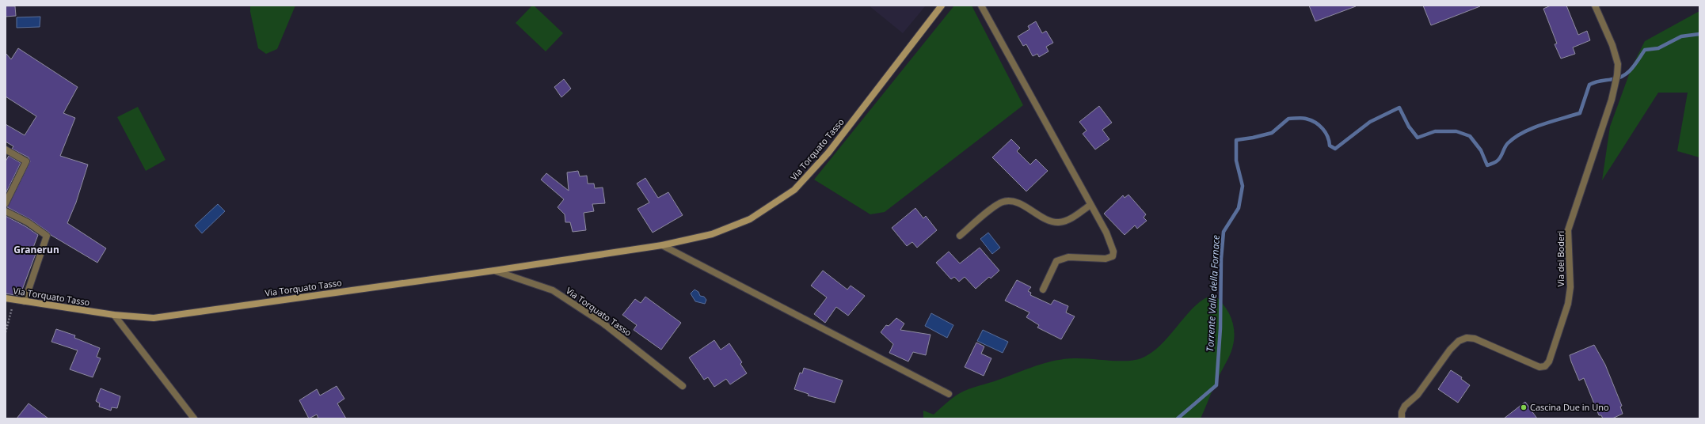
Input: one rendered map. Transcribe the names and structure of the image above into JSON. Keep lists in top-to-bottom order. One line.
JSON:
{"streets":{"street":["Via Torquato Tasso","Via dei Boderi"]},"districts":["Granerun"],"water":["Torrente Valle della Fornace"],"places":["Cascina Due in Uno"]}
